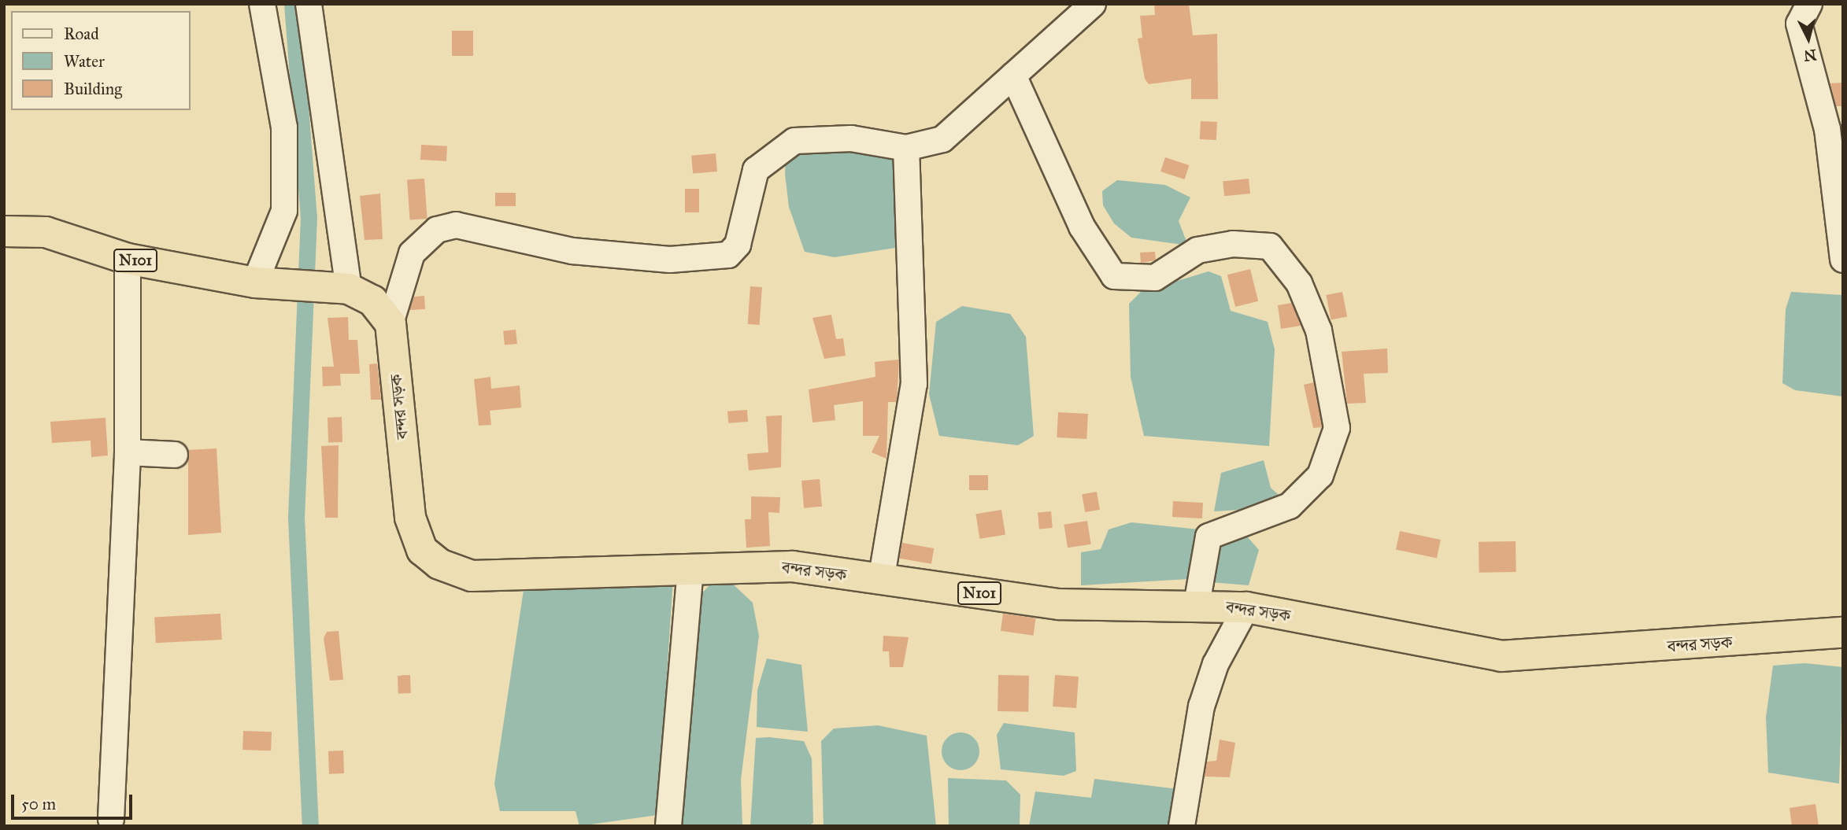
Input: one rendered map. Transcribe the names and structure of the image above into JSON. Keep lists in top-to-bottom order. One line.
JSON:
{"streets":{"highway":["N101","বন্দর সড়ক"]},"crossings":[["N101","বন্দর সড়ক"]],"legend":["Road","Water","Building"],"scale_bar":"50 m","north":"bottom"}
